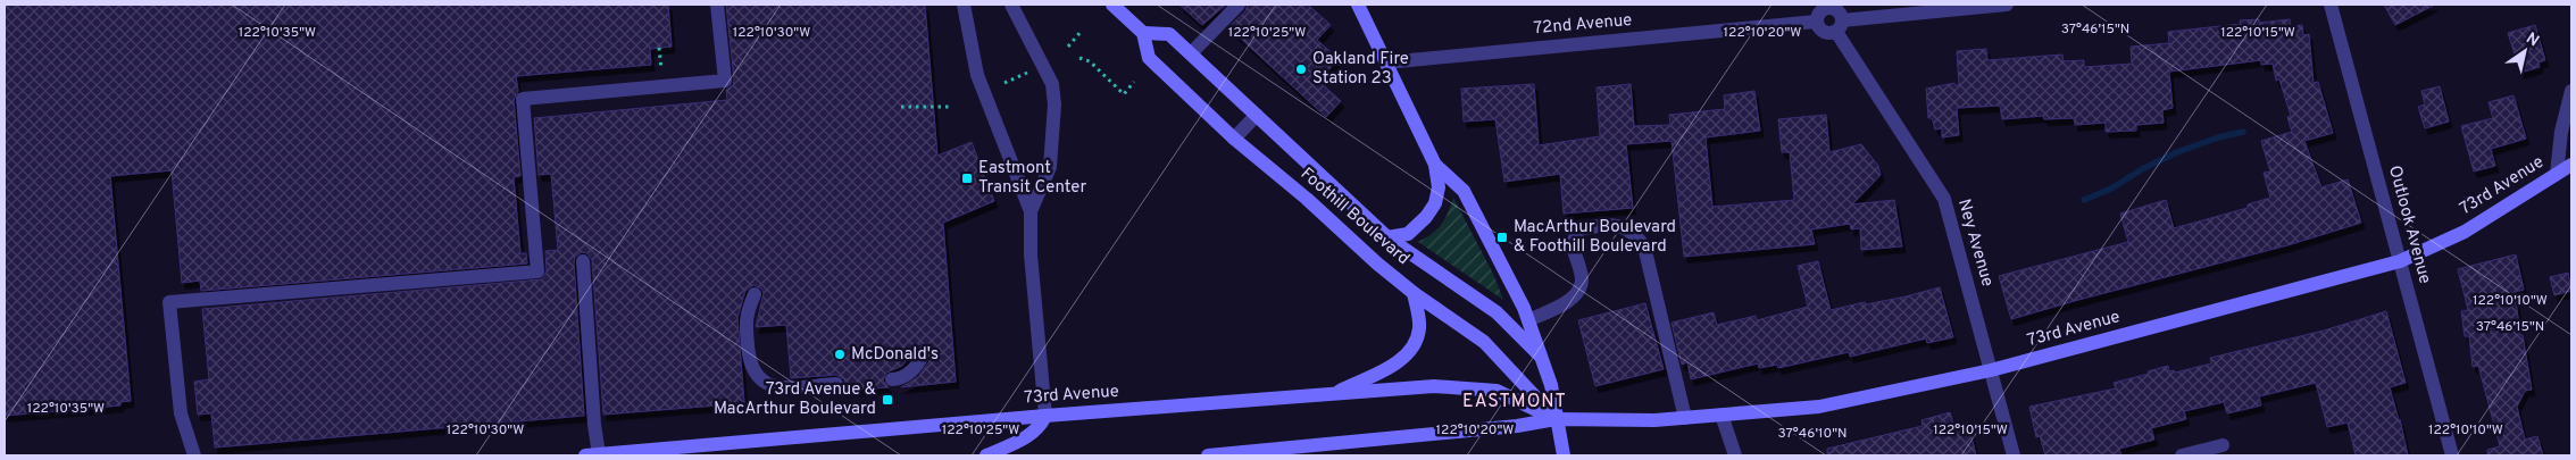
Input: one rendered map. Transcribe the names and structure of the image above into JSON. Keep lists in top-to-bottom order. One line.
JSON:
{"streets":{"main road":["73rd Avenue","Foothill Boulevard"],"street":["72nd Avenue","Outlook Avenue","Ney Avenue"]},"crossings":[["72nd Avenue","Ney Avenue"],["73rd Avenue","Foothill Boulevard"],["73rd Avenue","Outlook Avenue"],["73rd Avenue","Ney Avenue"]],"districts":["EASTMONT"],"places":{"other":["Oakland Fire Station 23","McDonald's"],"transit":["Eastmont Transit Center","MacArthur Boulevard & Foothill Boulevard","73rd Avenue & MacArthur Boulevard"]},"north":"top right","coordinates":["37°46'15\"N","122°10'30\"W","122°10'25\"W","122°10'20\"W","122°10'15\"W","122°10'35\"W","122°10'10\"W","37°46'10\"N"]}
